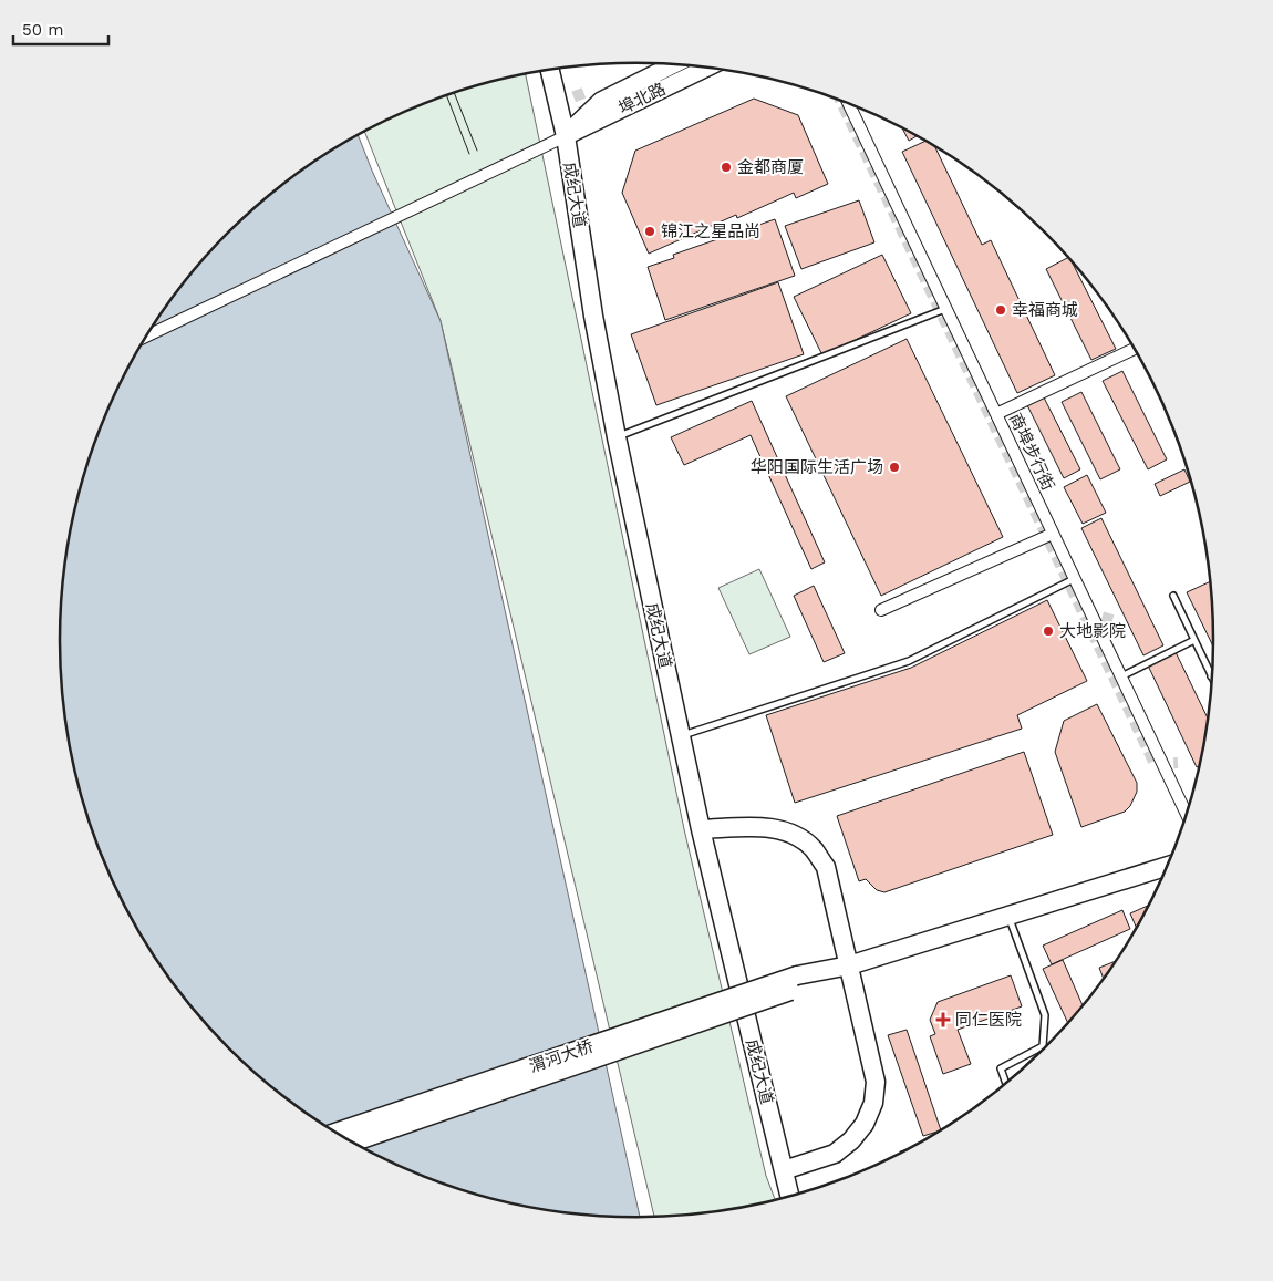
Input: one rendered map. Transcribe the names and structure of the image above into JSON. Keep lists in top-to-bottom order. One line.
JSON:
{"streets":{"main road":["埠北路","成纪大道","渭河大桥"],"street":["商埠步行街"]},"crossings":[["埠北路","成纪大道"]],"places":{"other":["金都商厦","锦江之星品尚","幸福商城","华阳国际生活广场","大地影院"],"health":["同仁医院"]},"scale_bar":"50 m"}
